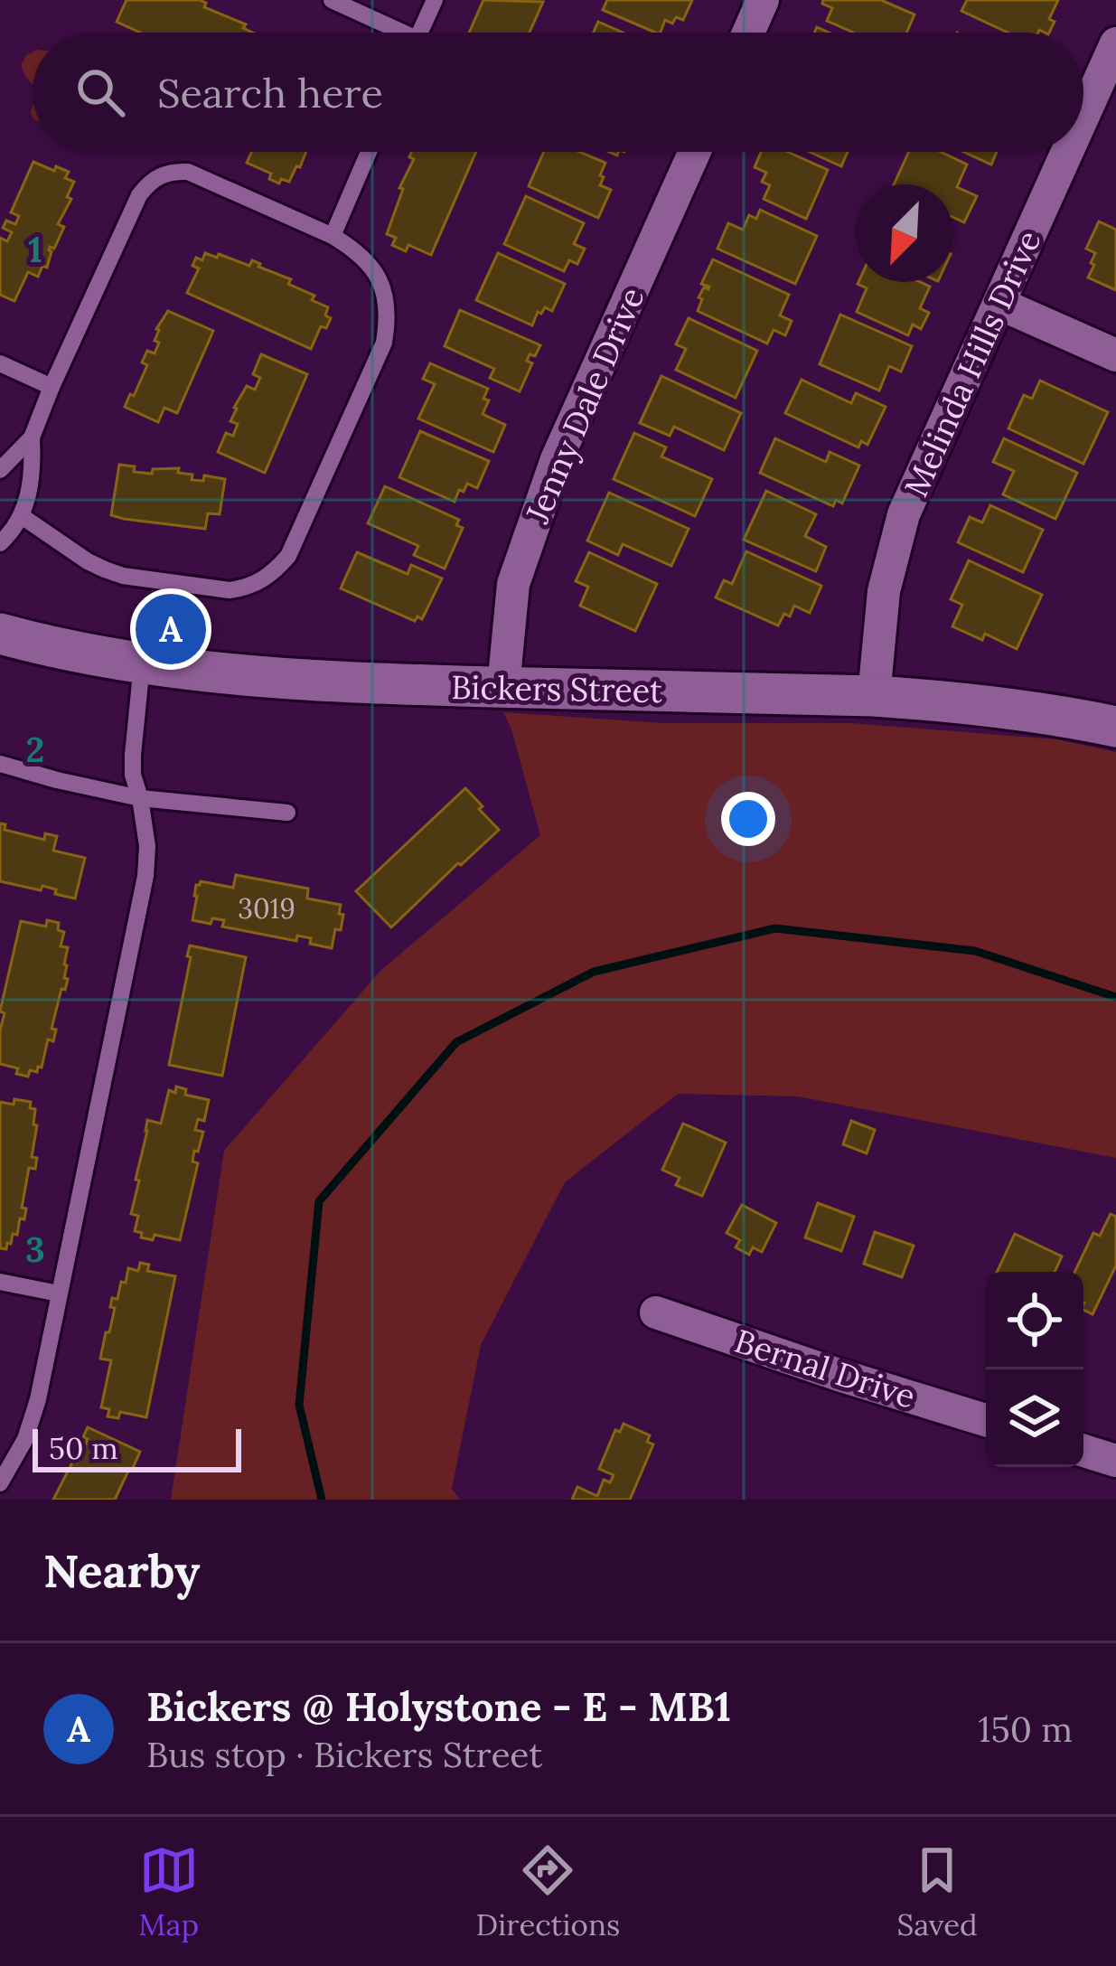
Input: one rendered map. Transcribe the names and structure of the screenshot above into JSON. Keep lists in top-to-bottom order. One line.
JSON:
{"streets":{"street":["Melinda Hills Drive","Jenny Dale Drive","Bickers Street","Bernal Drive"]},"crossings":[["Melinda Hills Drive","Bickers Street"],["Jenny Dale Drive","Bickers Street"]],"house_numbers":["3019"],"scale_bar":"50 m","north":"bottom left","page":{"search":"Search here","pins":"A","scale":"50 m","heading":"Nearby","list":[{"mark":"A","name":"Bickers @ Holystone - E - MB1","note":"Bus stop · Bickers Street","value":"150 m"}],"nav":["Map","Directions","Saved"]},"grid":{"rows":["1","2","3"]}}
